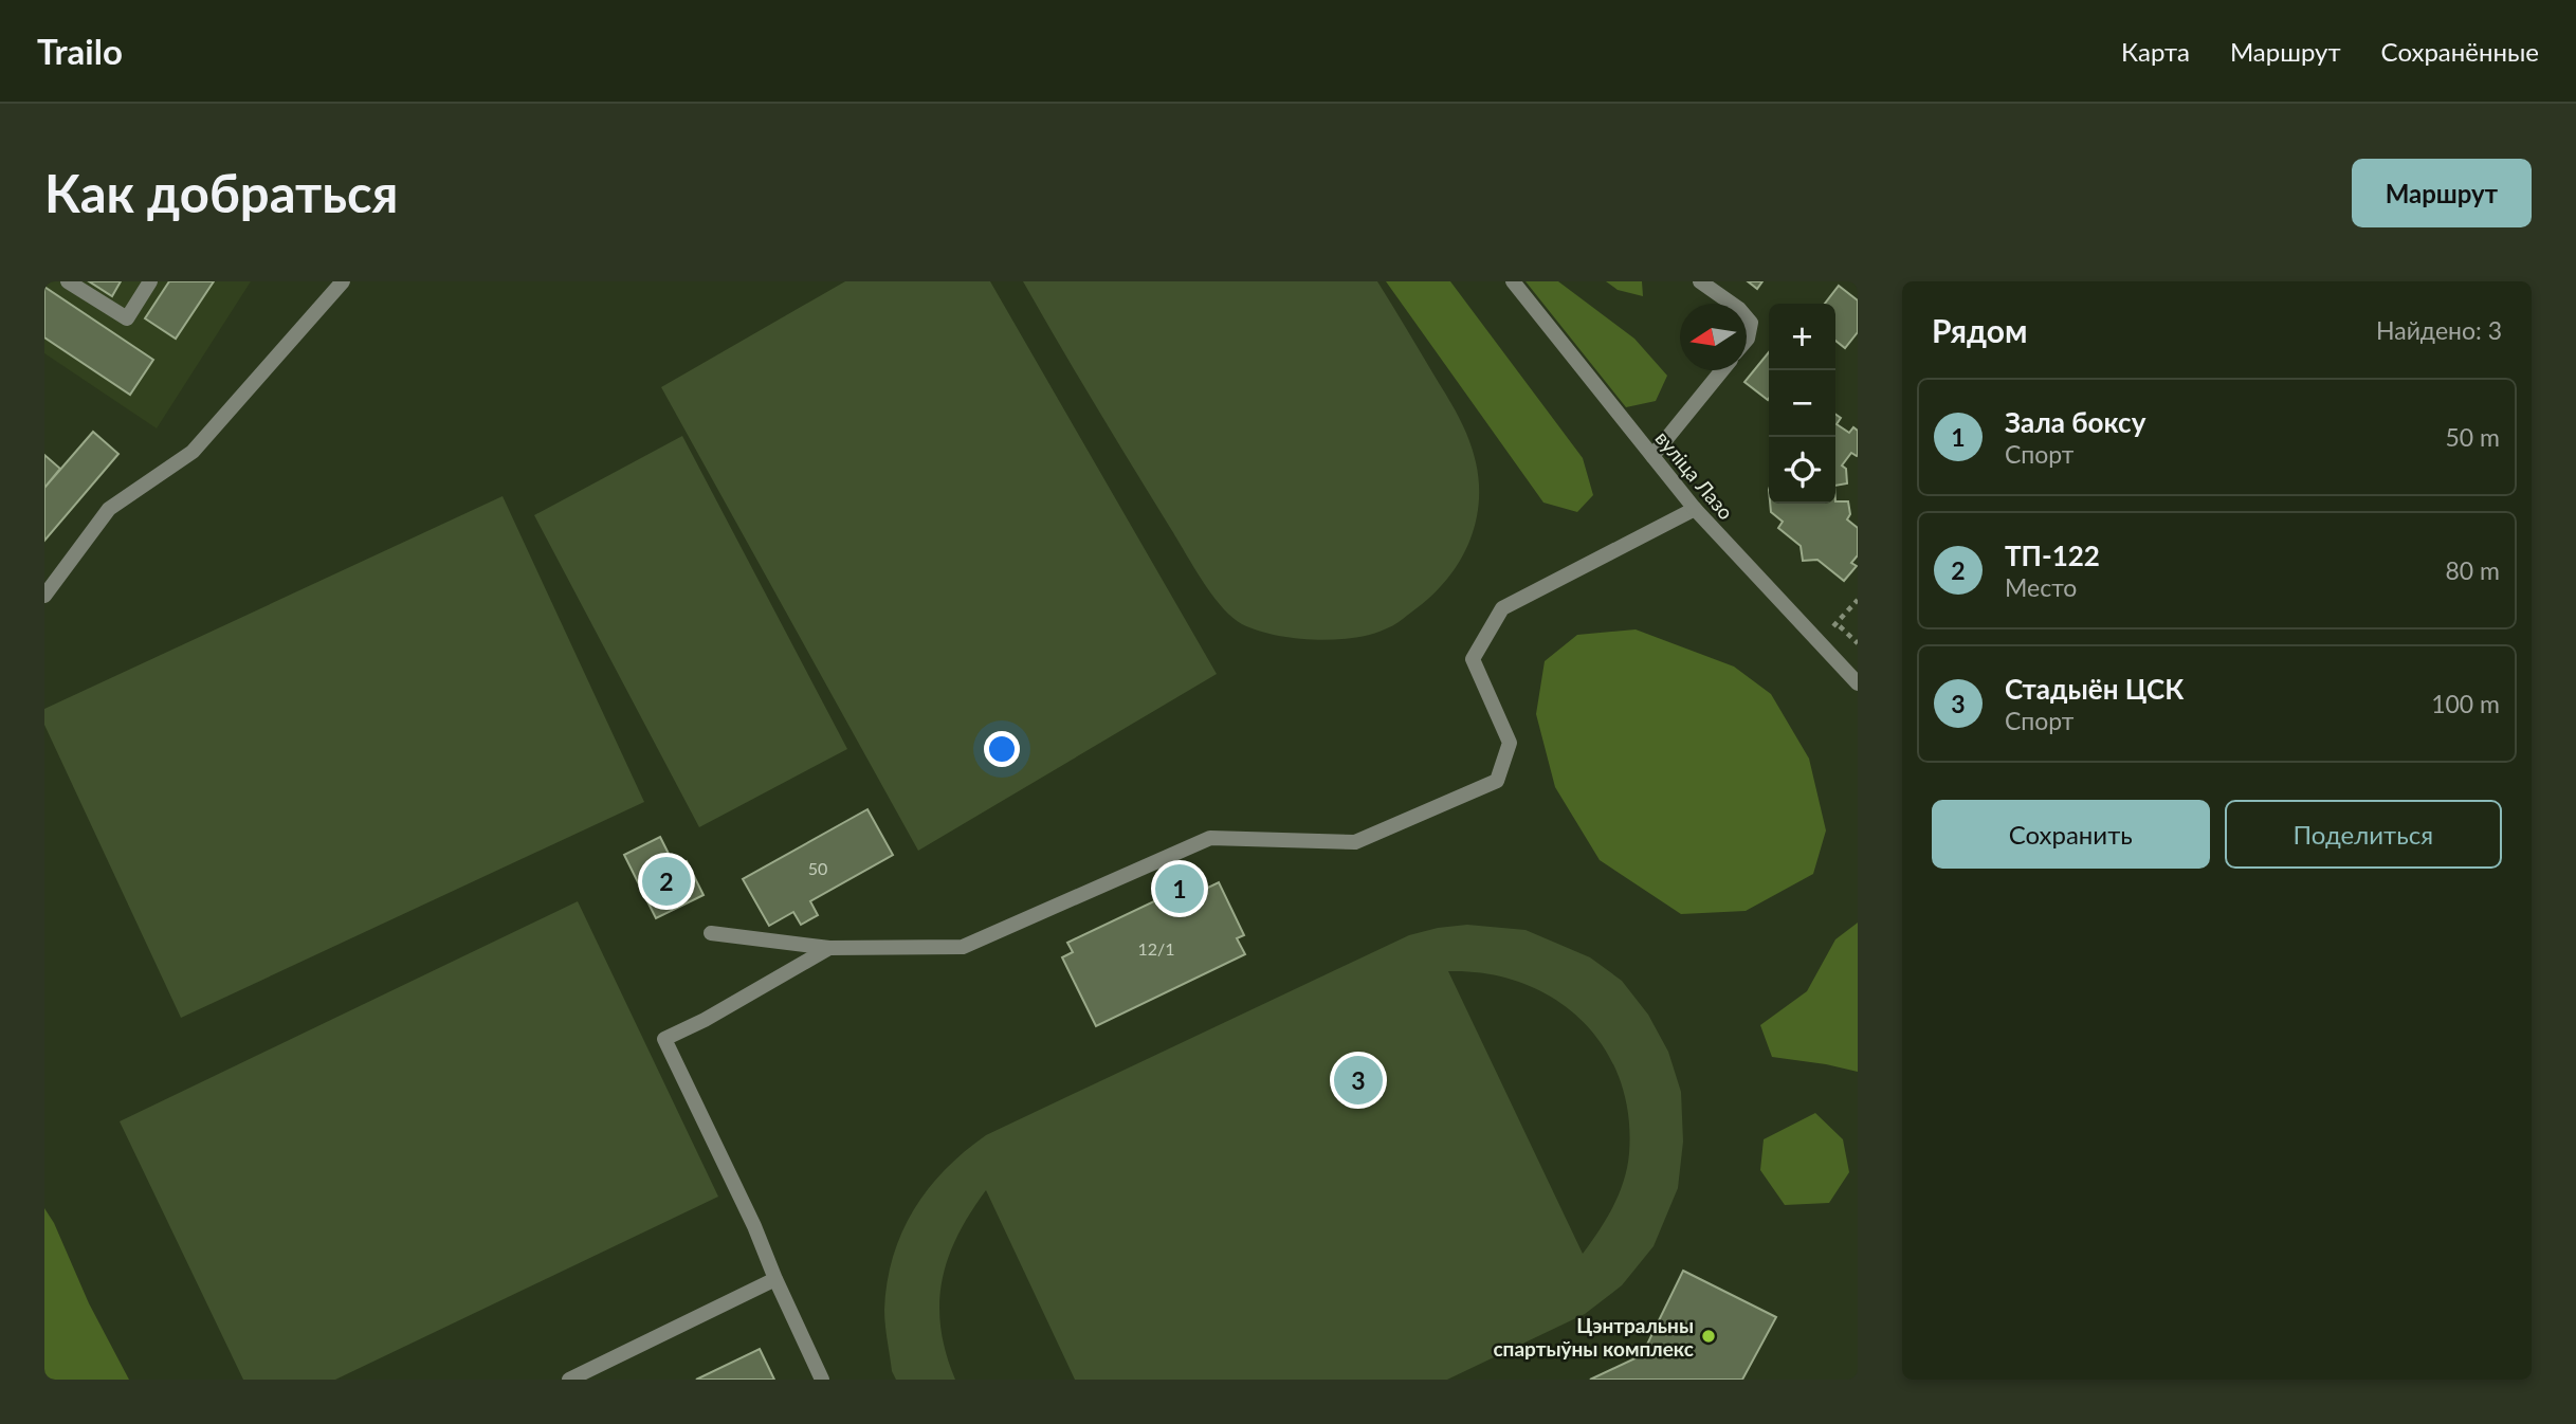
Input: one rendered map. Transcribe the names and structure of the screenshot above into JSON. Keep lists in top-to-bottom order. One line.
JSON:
{"streets":{"street":["вуліца Лазо"]},"places":["Цэнтральны спартыўны комплекс"],"house_numbers":["50","12/1"],"north":"left","page":{"header":"Trailo","nav":["Карта","Маршрут","Сохранённые"],"buttons":["Маршрут",["Сохранить","Поделиться"]],"title":"Как добраться","heading":["Рядом","Найдено: 3"],"map_buttons":["+","−"],"list":[{"mark":"1","name":"Зала боксу","note":"Спорт","value":"50 m"},{"mark":"2","name":"ТП-122","note":"Место","value":"80 m"},{"mark":"3","name":"Стадыён ЦСК","note":"Спорт","value":"100 m"}],"pins":["2","1","3"]}}
